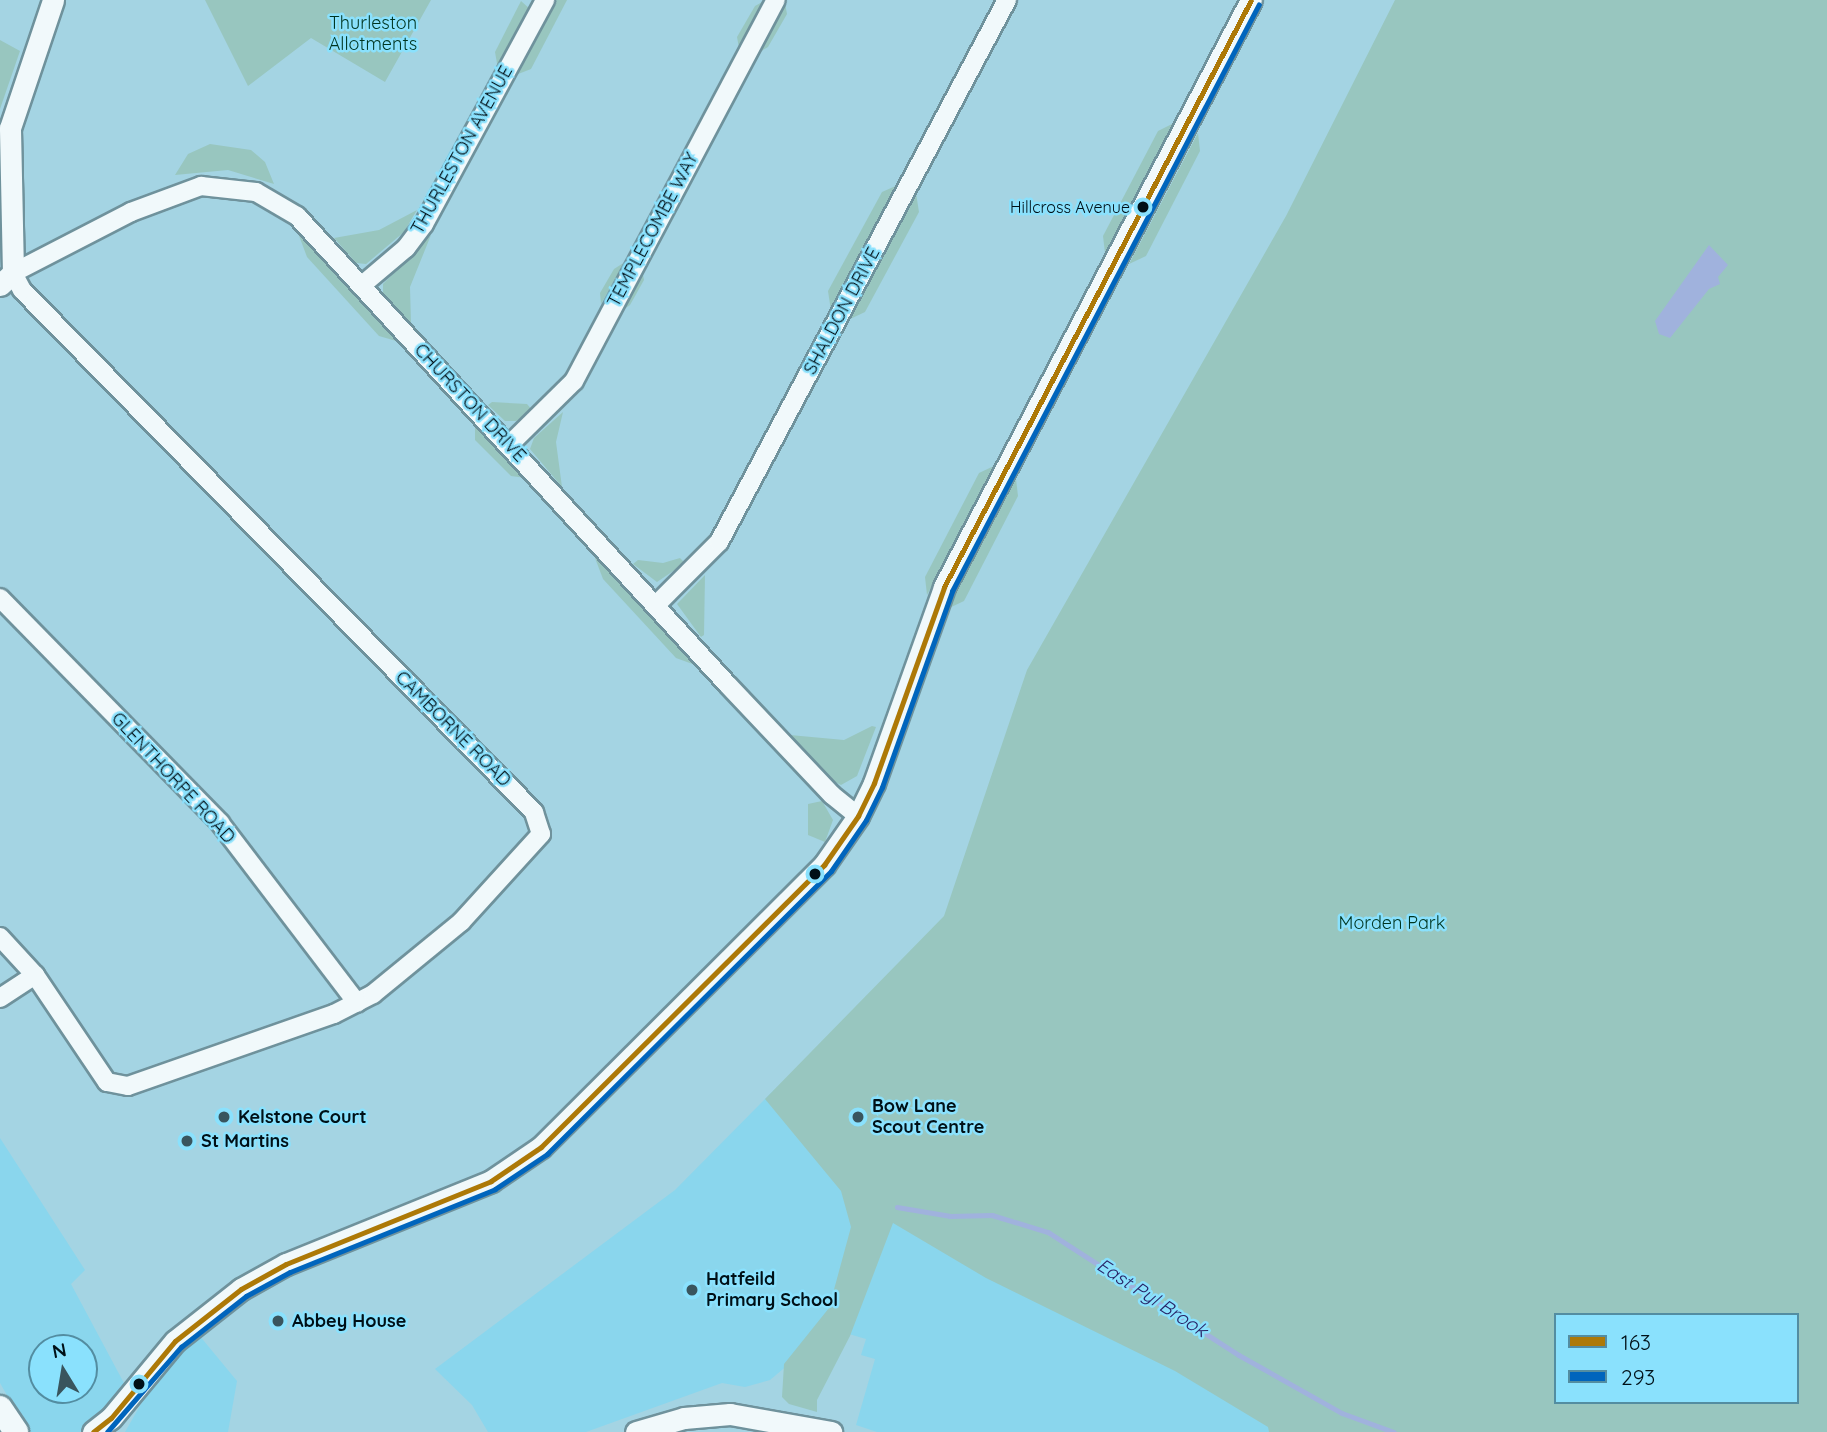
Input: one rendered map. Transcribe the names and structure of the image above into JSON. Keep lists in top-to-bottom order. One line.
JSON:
{"streets":{"street":["THURLESTON AVENUE","TEMPLECOMBE WAY","SHALDON DRIVE","CHURSTON DRIVE","CAMBORNE ROAD","GLENTHORPE ROAD"]},"crossings":[["THURLESTON AVENUE","CHURSTON DRIVE"],["TEMPLECOMBE WAY","CHURSTON DRIVE"],["SHALDON DRIVE","CHURSTON DRIVE"],["CHURSTON DRIVE","CAMBORNE ROAD"],["CAMBORNE ROAD","GLENTHORPE ROAD"]],"water":["East Pyl Brook"],"parks":["Thurleston Allotments","Morden Park"],"places":["Hillcross Avenue","Kelstone Court","Bow Lane Scout Centre","St Martins","Hatfeild Primary School","Abbey House"],"lines":["transit line 163","transit line 293"],"legend":["163","293"],"north":"top"}
